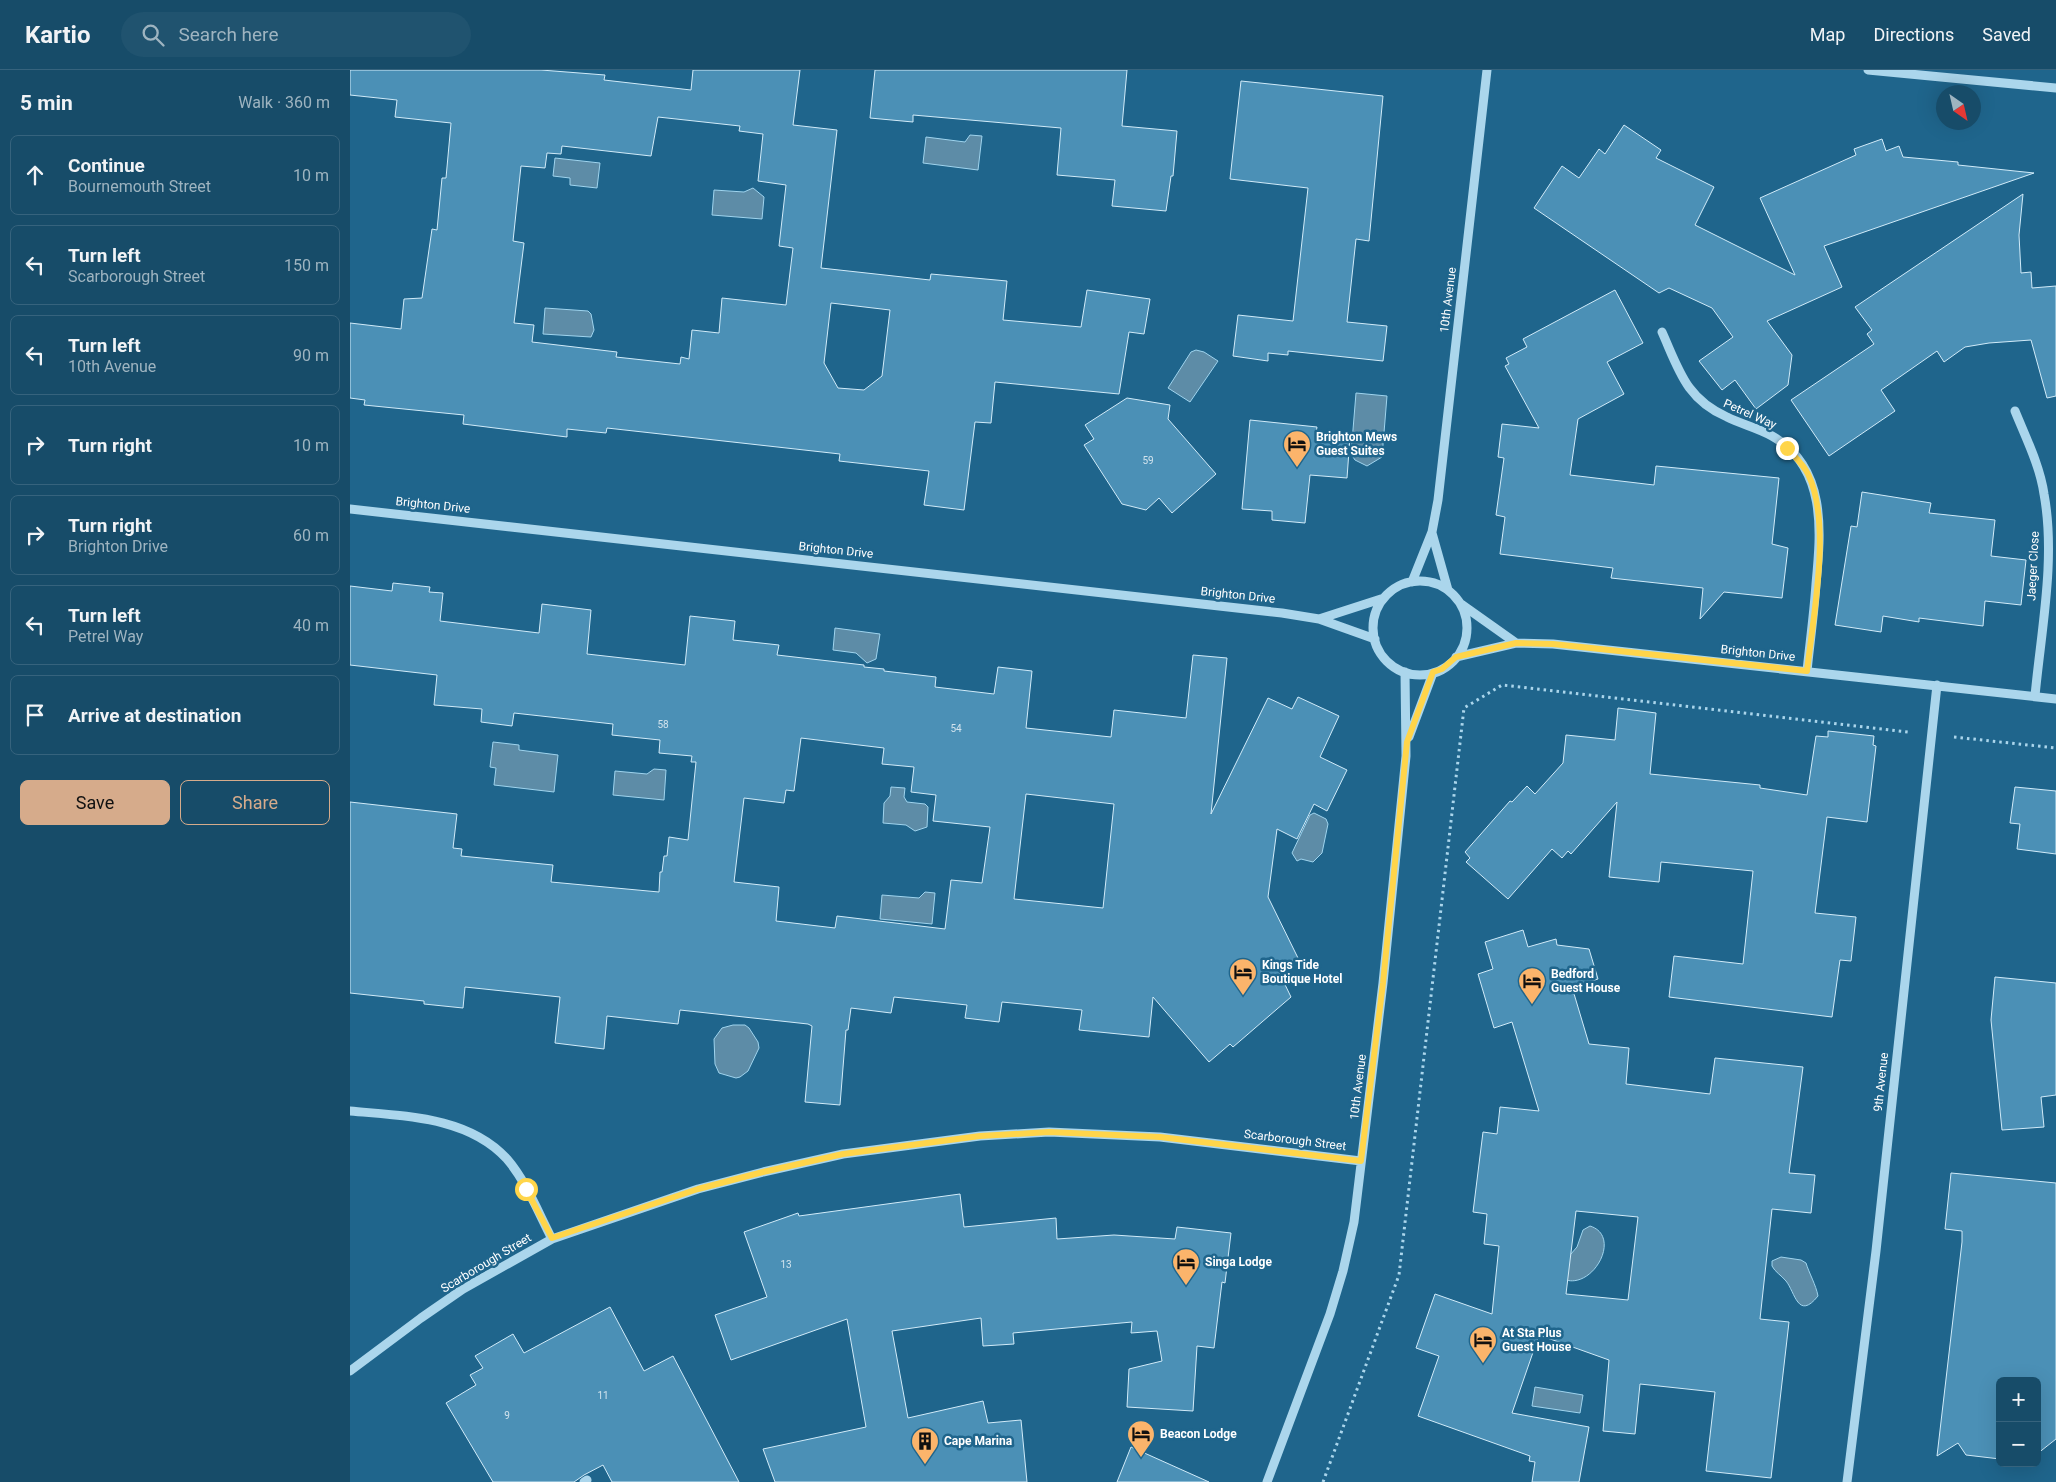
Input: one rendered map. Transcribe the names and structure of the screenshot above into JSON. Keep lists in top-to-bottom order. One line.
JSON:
{"streets":{"street":["10th Avenue","Petrel Way","Brighton Drive","Jaeger Close","9th Avenue","Scarborough Street"]},"crossings":[["10th Avenue","Brighton Drive"],["10th Avenue","Scarborough Street"],["Petrel Way","Brighton Drive"],["Brighton Drive","Jaeger Close"],["Brighton Drive","9th Avenue"]],"places":{"hotel":["Brighton Mews Guest Suites","Kings Tide Boutique Hotel","Bedford Guest House","Singa Lodge","At Sta Plus Guest House","Beacon Lodge"],"building":["Cape Marina"]},"house_numbers":["59","58","54","13","11","9"],"north":"bottom right","page":{"header":"Kartio","search":"Search here","nav":["Map","Directions","Saved"],"heading":["5 min","Walk · 360 m"],"list":[["Continue","Bournemouth Street","10 m"],["Turn left","Scarborough Street","150 m"],["Turn left","10th Avenue","90 m"],["Turn right","10 m"],["Turn right","Brighton Drive","60 m"],["Turn left","Petrel Way","40 m"],"Arrive at destination"],"buttons":["Save","Share"],"map_buttons":["+","−"]}}
